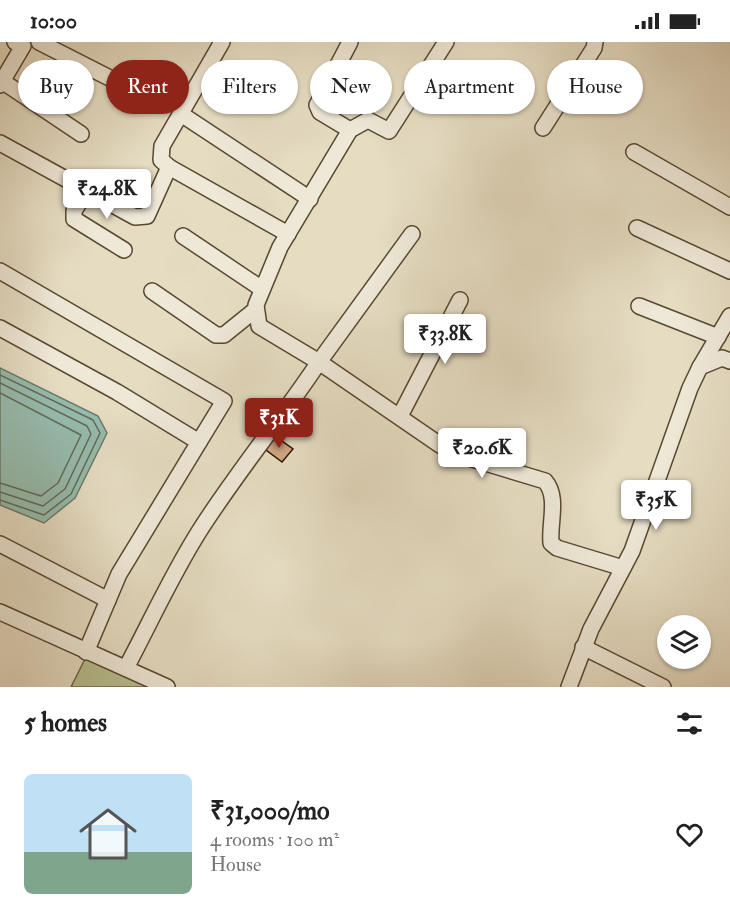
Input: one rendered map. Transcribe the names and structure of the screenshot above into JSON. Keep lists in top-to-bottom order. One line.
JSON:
{"page":{"status":"10:00","chip":["Buy","Rent","Filters","New","Apartment","House"],"price":["₹24.8K","₹33.8K","₹31K","₹20.6K","₹35K"],"heading":"5 homes","list":[{"name":"₹31,000/mo","note":"4 rooms · 100 m² · House"}]}}
